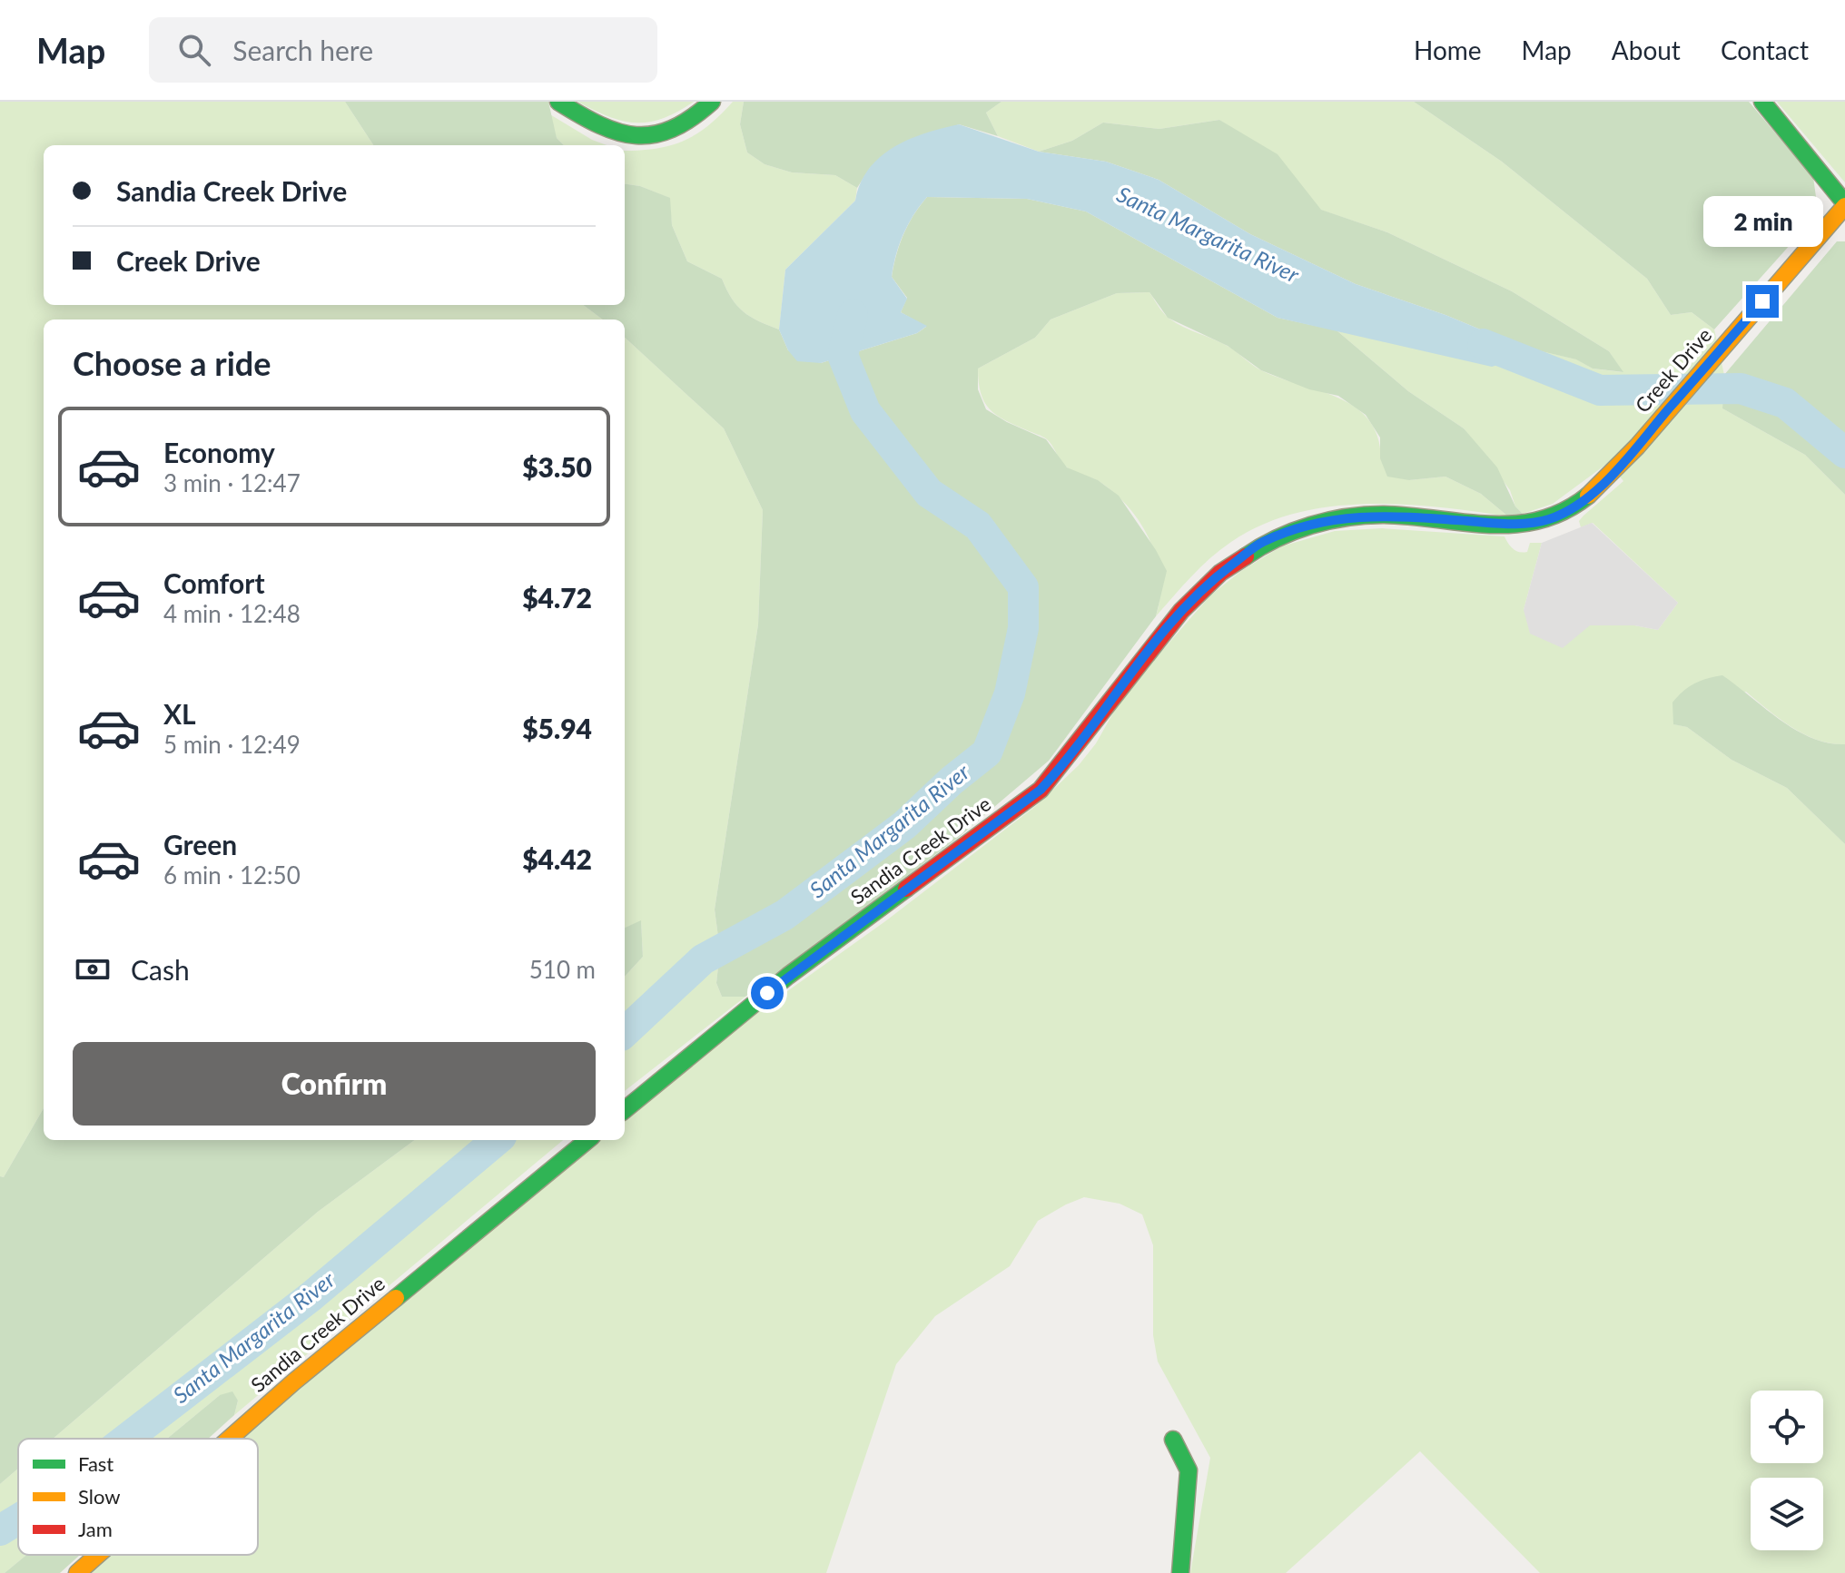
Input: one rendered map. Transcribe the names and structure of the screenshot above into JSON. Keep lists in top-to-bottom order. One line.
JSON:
{"streets":{"main road":["Creek Drive","Sandia Creek Drive"]},"crossings":[["Creek Drive","Sandia Creek Drive"]],"water":["Santa Margarita River"],"legend":["Fast","Slow","Jam"],"page":{"header":"Map","search":"Search here","nav":["Home","Map","About","Contact"],"banner":["Sandia Creek Drive","Creek Drive"],"bubble":"2 min","heading":"Choose a ride","list":[{"name":"Economy","note":"3 min · 12:47","value":"$3.50"},{"name":"Comfort","note":"4 min · 12:48","value":"$4.72"},{"name":"XL","note":"5 min · 12:49","value":"$5.94"},{"name":"Green","note":"6 min · 12:50","value":"$4.42"}],"pay":["Cash","510 m"],"buttons":"Confirm"}}
